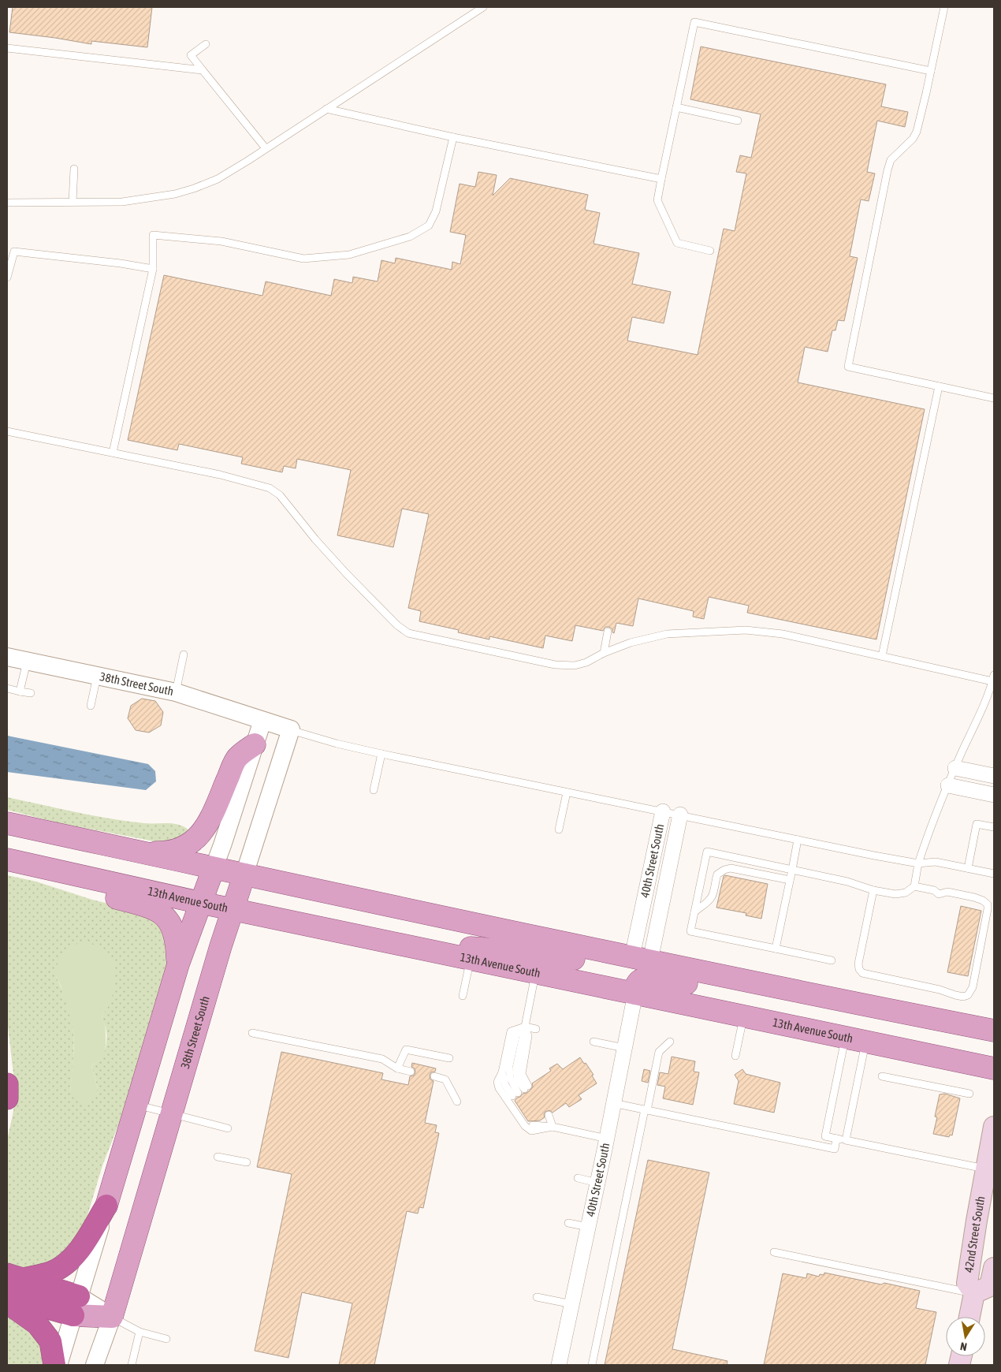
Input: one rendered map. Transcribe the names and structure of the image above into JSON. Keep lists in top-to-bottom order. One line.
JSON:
{"streets":{"main road":["38th Street South","13th Avenue South","42nd Street South"],"street":["40th Street South"]},"crossings":[["38th Street South","13th Avenue South"],["40th Street South","13th Avenue South"]],"north":"bottom"}
